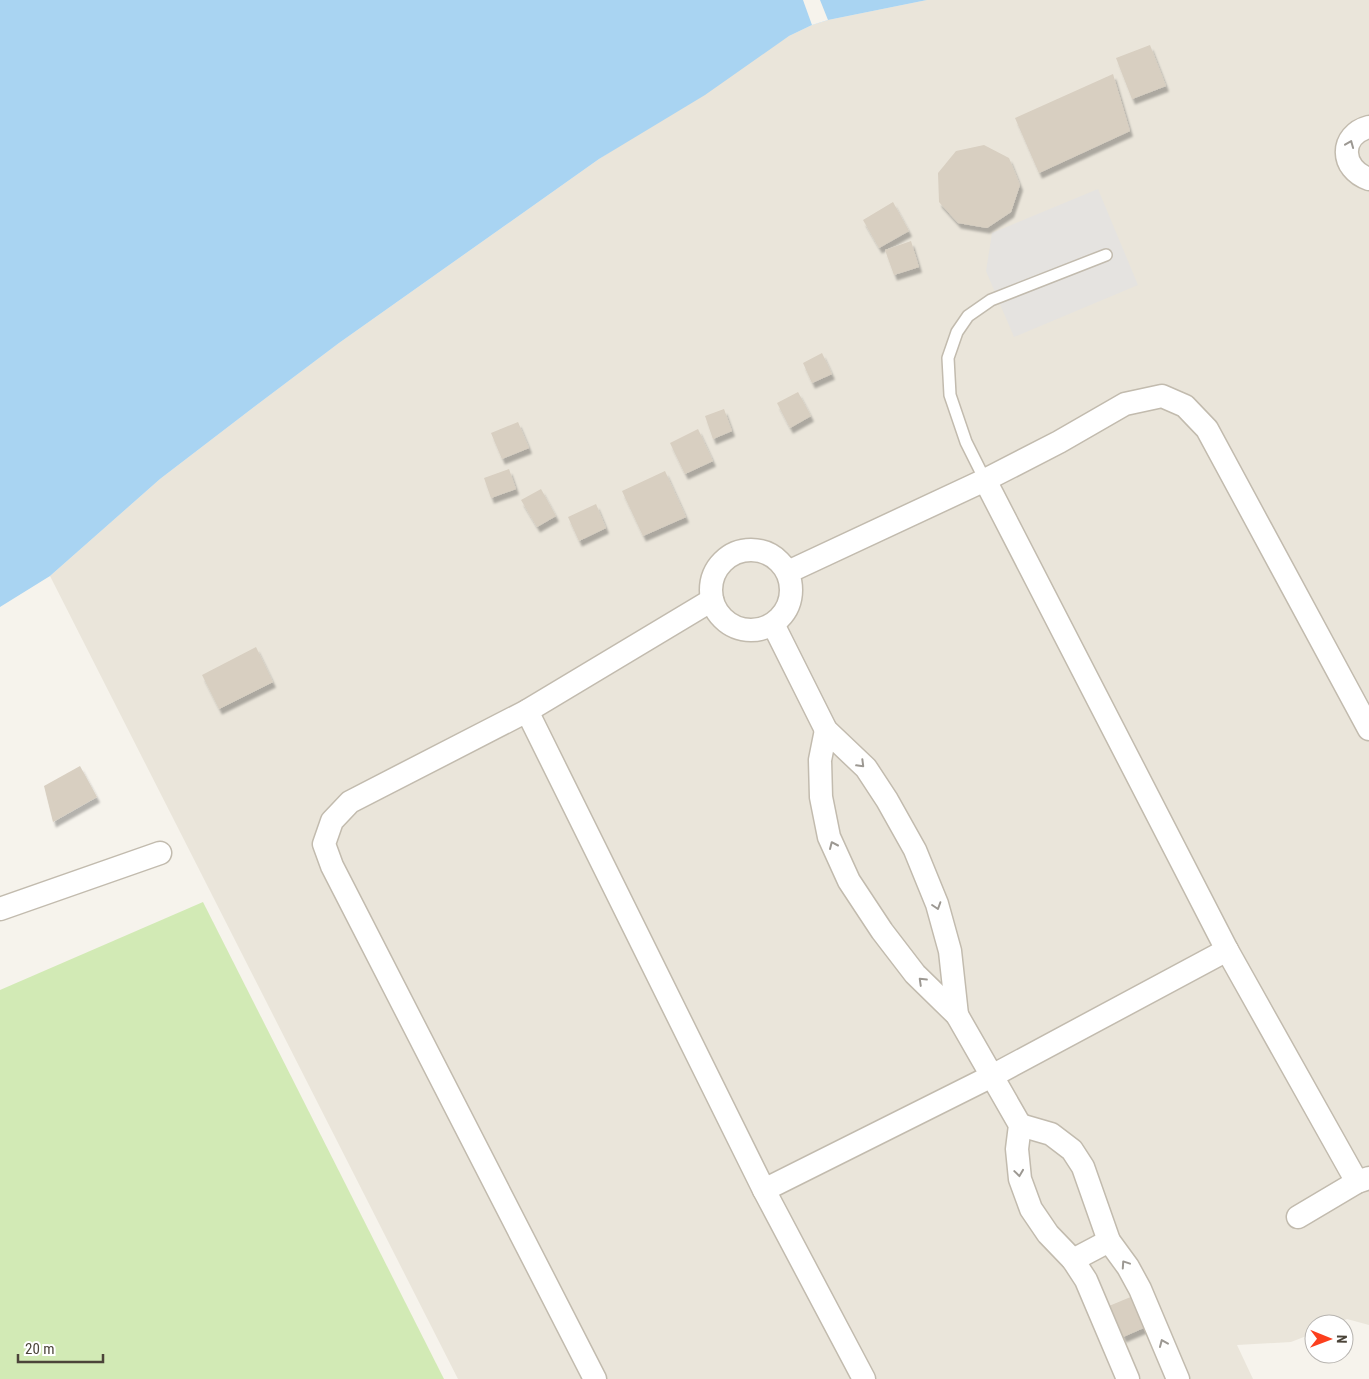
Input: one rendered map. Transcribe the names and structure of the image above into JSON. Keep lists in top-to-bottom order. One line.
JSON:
{"scale_bar":"20 m","north":"right"}
